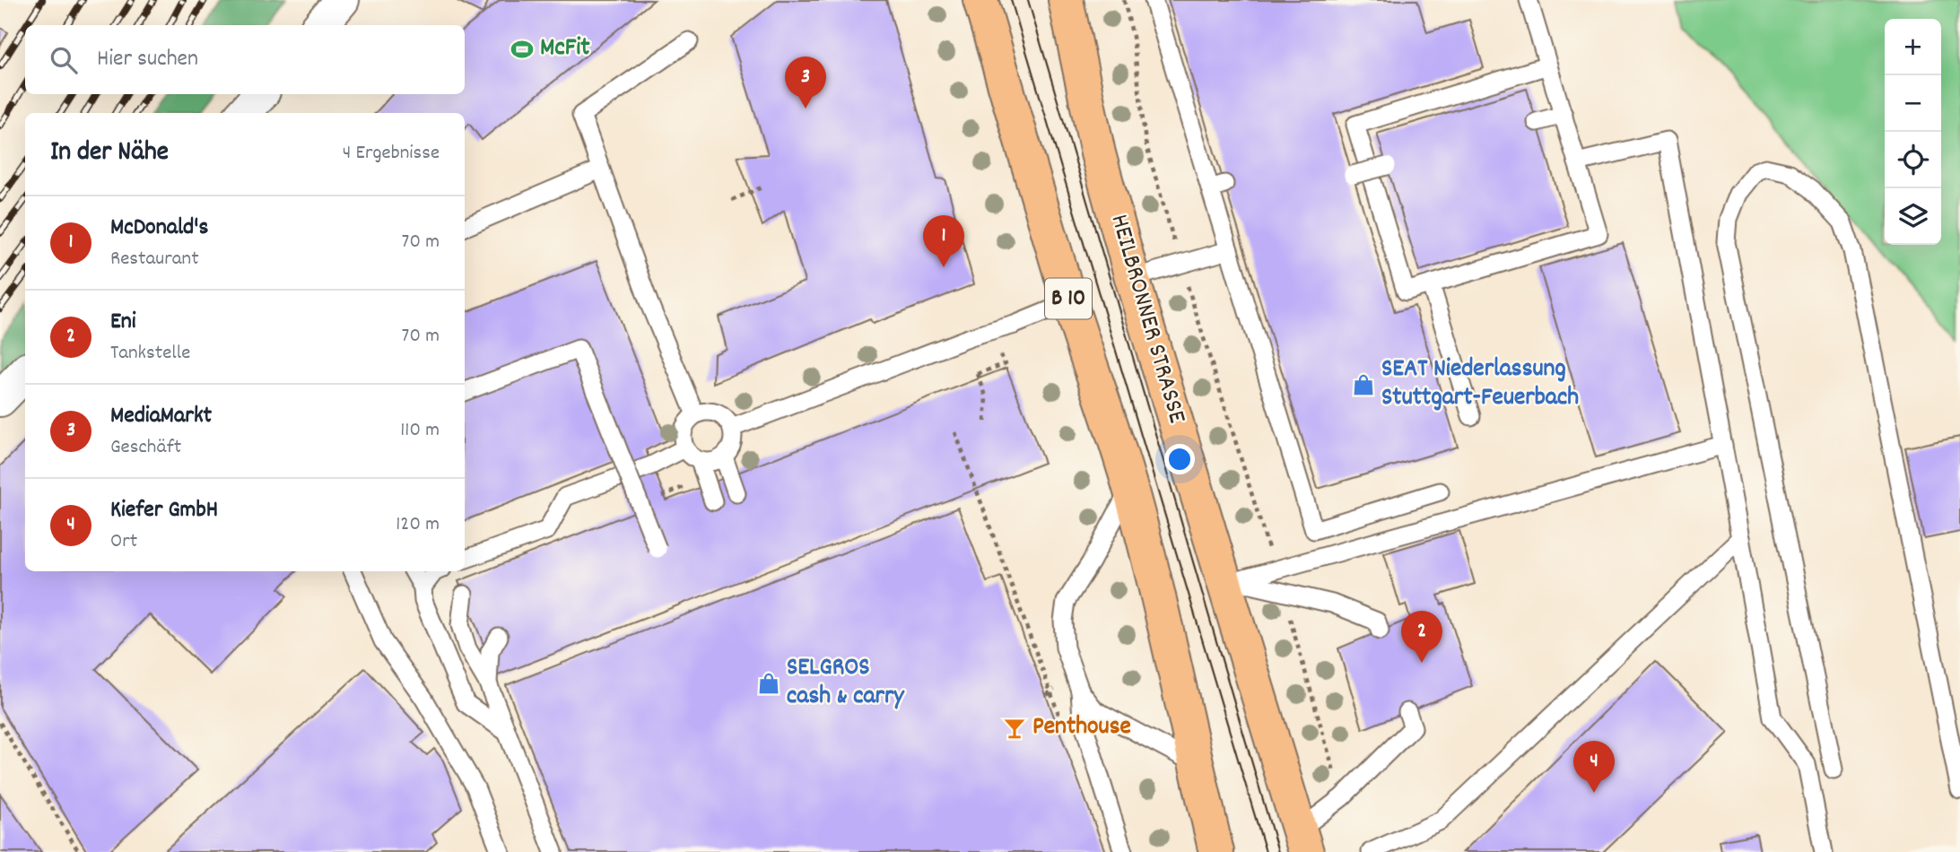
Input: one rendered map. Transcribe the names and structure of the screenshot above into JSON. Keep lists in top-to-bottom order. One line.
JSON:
{"streets":{"main road":["B 10","HEILBRONNER STRASSE"]},"places":{"sports":["McFit"],"shop":["SEAT Niederlassung Stuttgart-Feuerbach","SELGROS cash & carry"],"bar":["Penthouse"]},"page":{"map_buttons":["+","−"],"search":"Hier suchen","pins":["3","1","2","4"],"heading":["In der Nähe","4 Ergebnisse"],"list":[{"mark":"1","name":"McDonald's","note":"Restaurant","value":"70 m"},{"mark":"2","name":"Eni","note":"Tankstelle","value":"70 m"},{"mark":"3","name":"MediaMarkt","note":"Geschäft","value":"110 m"},{"mark":"4","name":"Kiefer GmbH","note":"Ort","value":"120 m"}]}}
